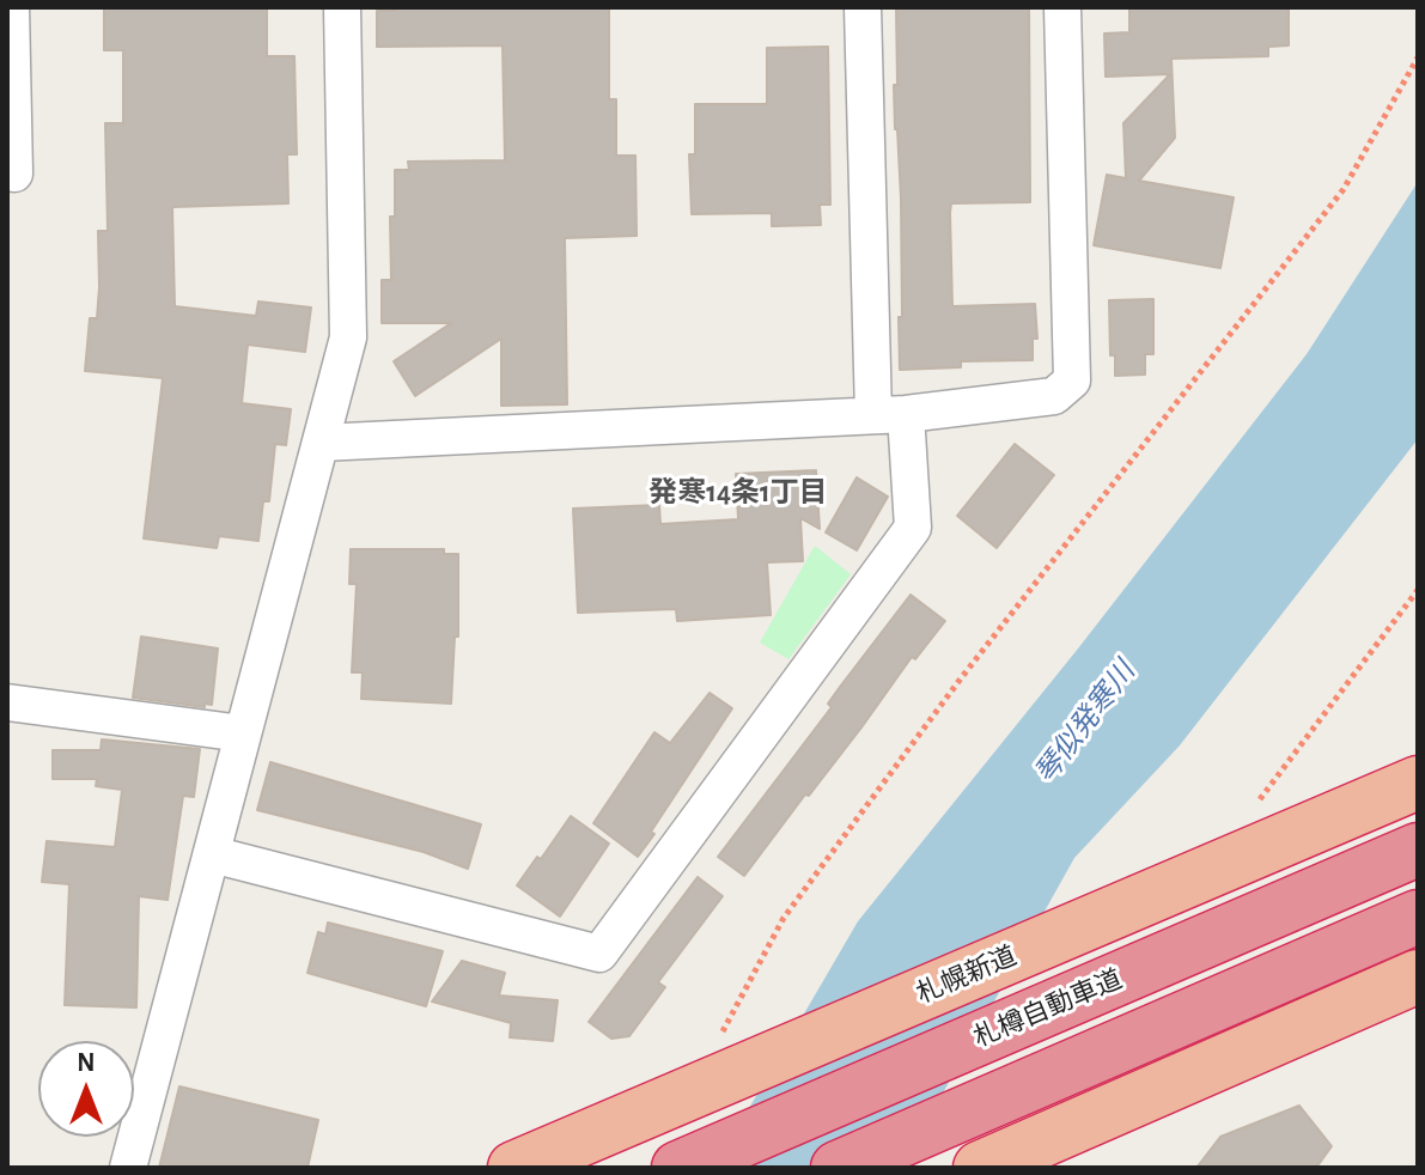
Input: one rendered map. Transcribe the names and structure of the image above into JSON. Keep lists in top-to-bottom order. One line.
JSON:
{"streets":{"highway":["札幌新道","札樽自動車道"]},"districts":["発寒14条1丁目"],"water":["琴似発寒川"],"north":"top"}
